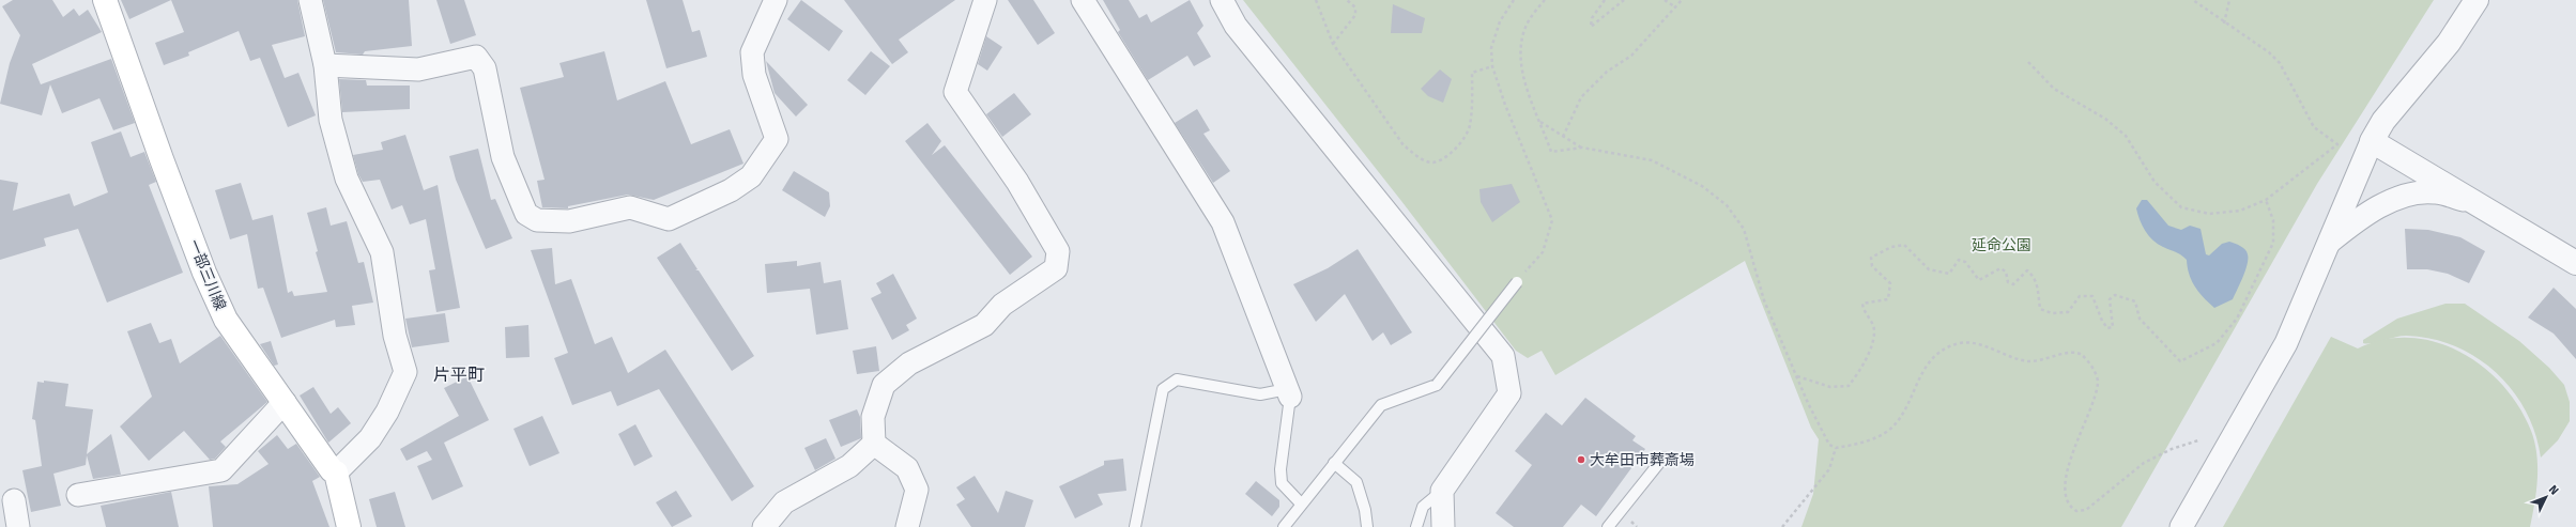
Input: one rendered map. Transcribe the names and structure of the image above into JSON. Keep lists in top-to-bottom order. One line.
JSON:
{"streets":{"main road":["一部三川線"]},"districts":["片平町"],"parks":["延命公園"],"places":["大牟田市葬斎場"],"north":"top right"}
